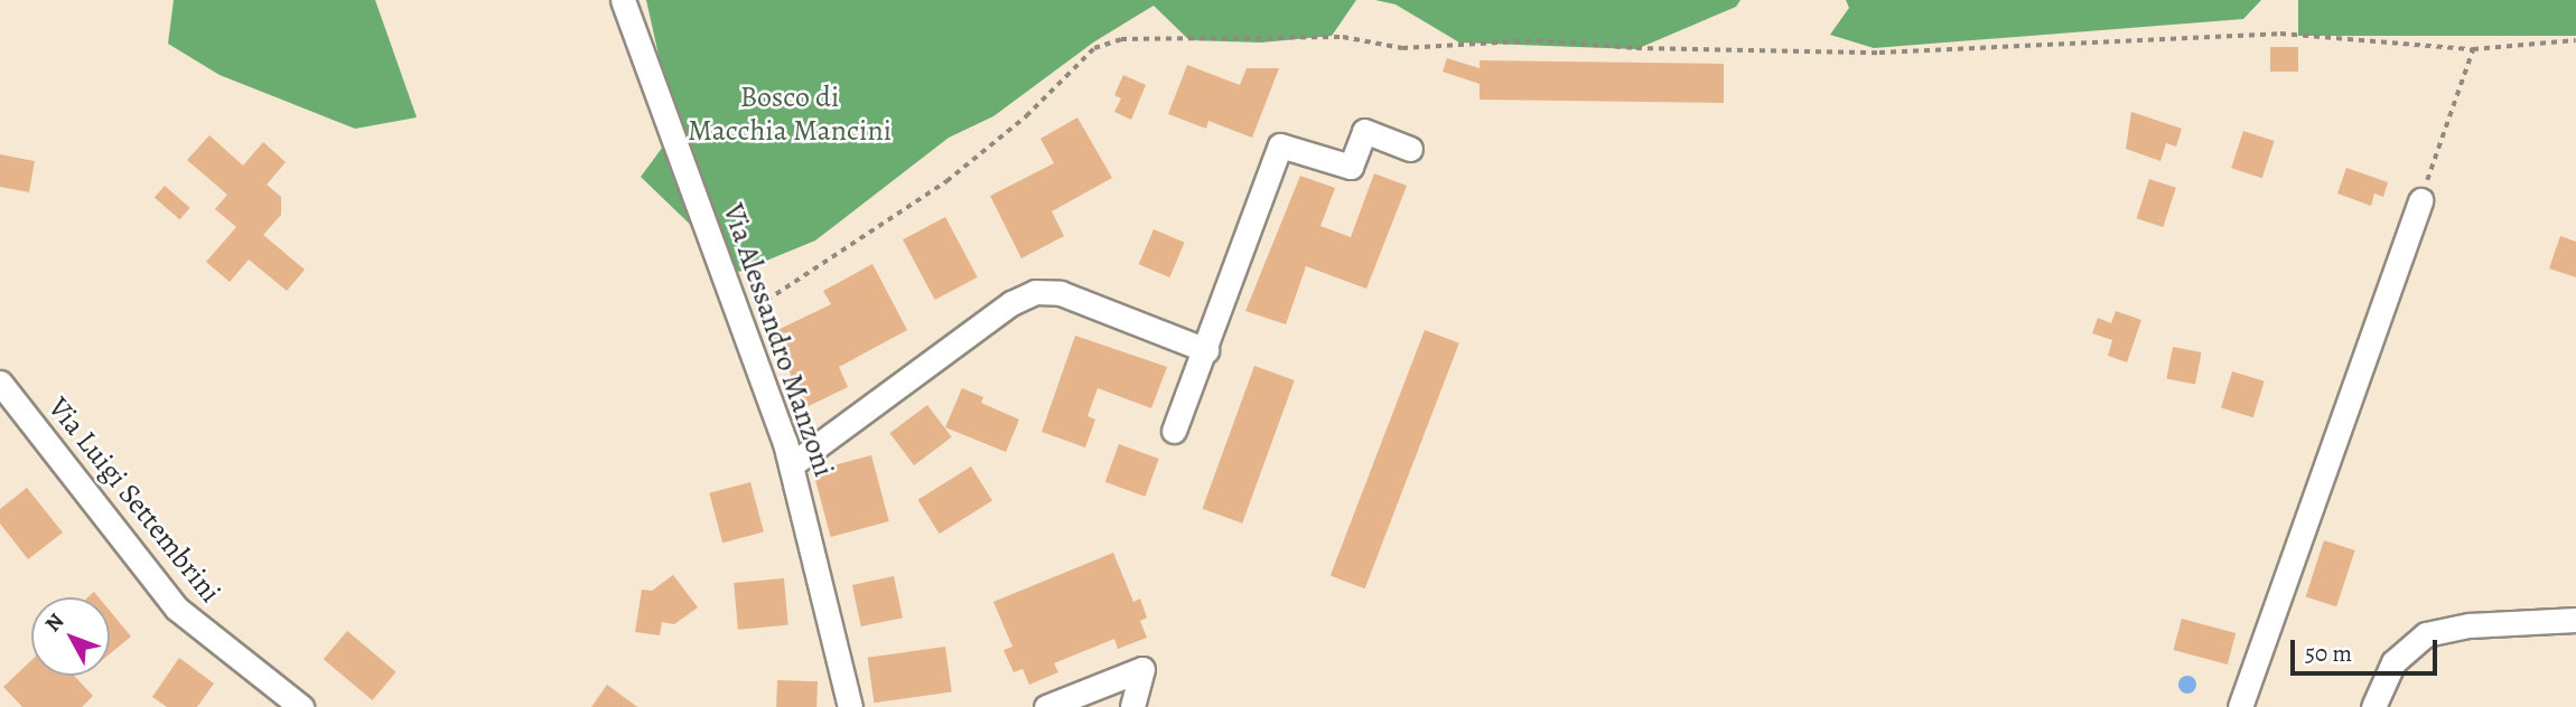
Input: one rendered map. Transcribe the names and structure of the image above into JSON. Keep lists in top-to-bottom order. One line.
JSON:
{"streets":{"street":["Via Alessandro Manzoni","Via Luigi Settembrini"]},"parks":["Bosco di Macchia Mancini"],"scale_bar":"50 m","north":"top left"}
